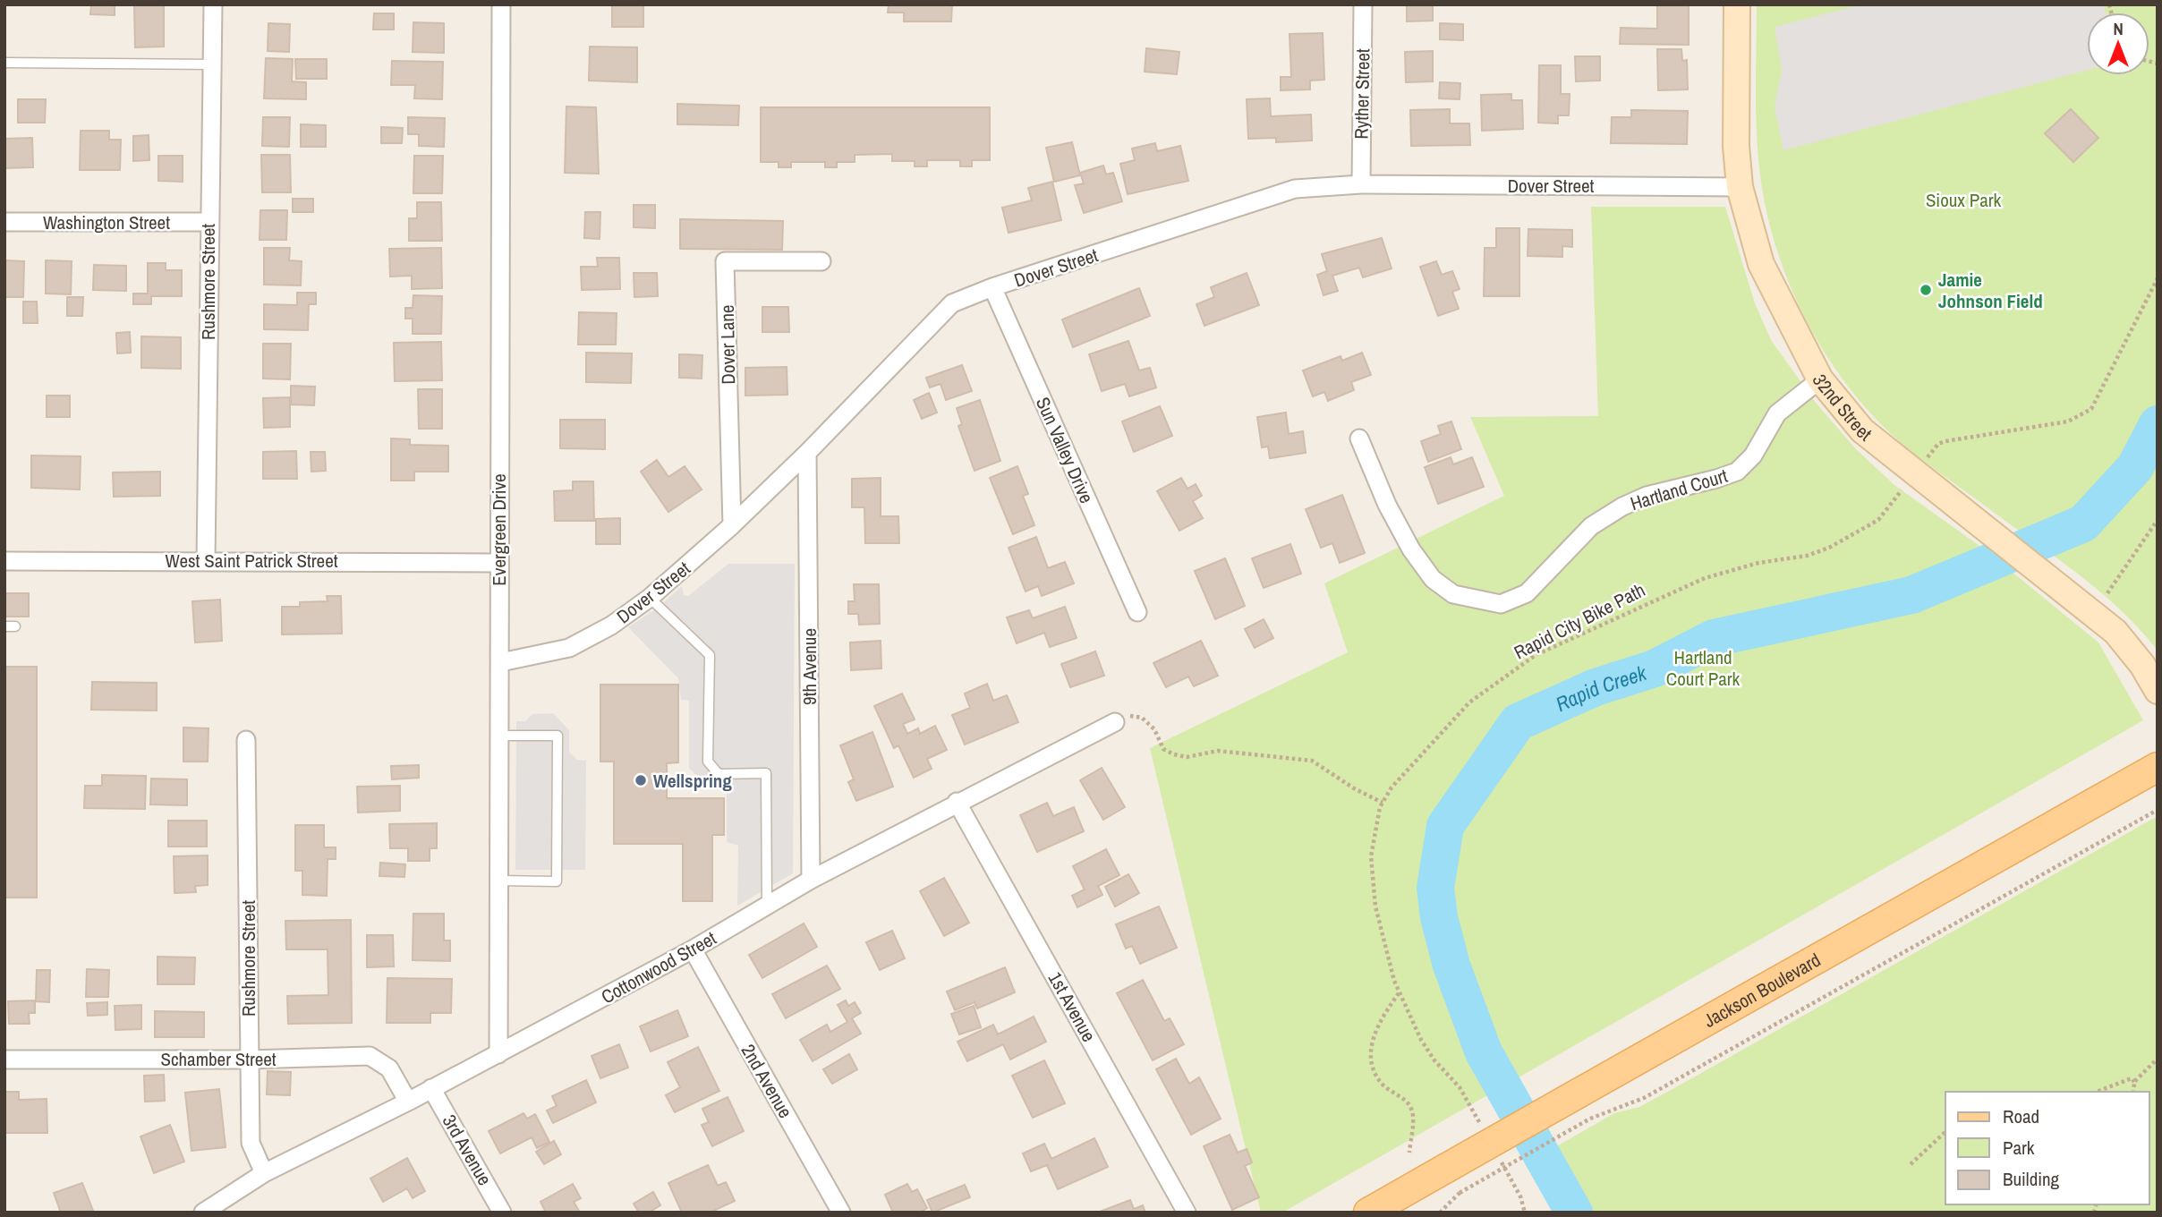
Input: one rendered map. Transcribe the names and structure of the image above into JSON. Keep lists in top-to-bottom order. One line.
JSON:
{"streets":{"main road":["Jackson Boulevard"],"street":["Ryther Street","Dover Street","Washington Street","Rushmore Street","Dover Lane","32nd Street","Sun Valley Drive","Hartland Court","Evergreen Drive","West Saint Patrick Street","9th Avenue","Cottonwood Street","1st Avenue","Schamber Street","2nd Avenue","3rd Avenue"],"path":["Rapid City Bike Path"]},"crossings":[["Ryther Street","Dover Street"],["Dover Street","Dover Lane"],["Dover Street","32nd Street"],["Dover Street","Sun Valley Drive"],["Dover Street","Evergreen Drive"],["Dover Street","9th Avenue"],["Washington Street","Rushmore Street"],["Rushmore Street","West Saint Patrick Street"],["Rushmore Street","Cottonwood Street"],["Rushmore Street","Schamber Street"],["32nd Street","Hartland Court"],["32nd Street","Rapid City Bike Path"],["Evergreen Drive","West Saint Patrick Street"],["Evergreen Drive","Cottonwood Street"],["9th Avenue","Cottonwood Street"],["Cottonwood Street","1st Avenue"],["Cottonwood Street","Schamber Street"],["Cottonwood Street","2nd Avenue"],["Cottonwood Street","3rd Avenue"]],"water":["Rapid Creek"],"parks":["Sioux Park","Hartland Court Park"],"places":["Jamie Johnson Field","Wellspring"],"legend":["Road","Park","Building"],"north":"top"}
